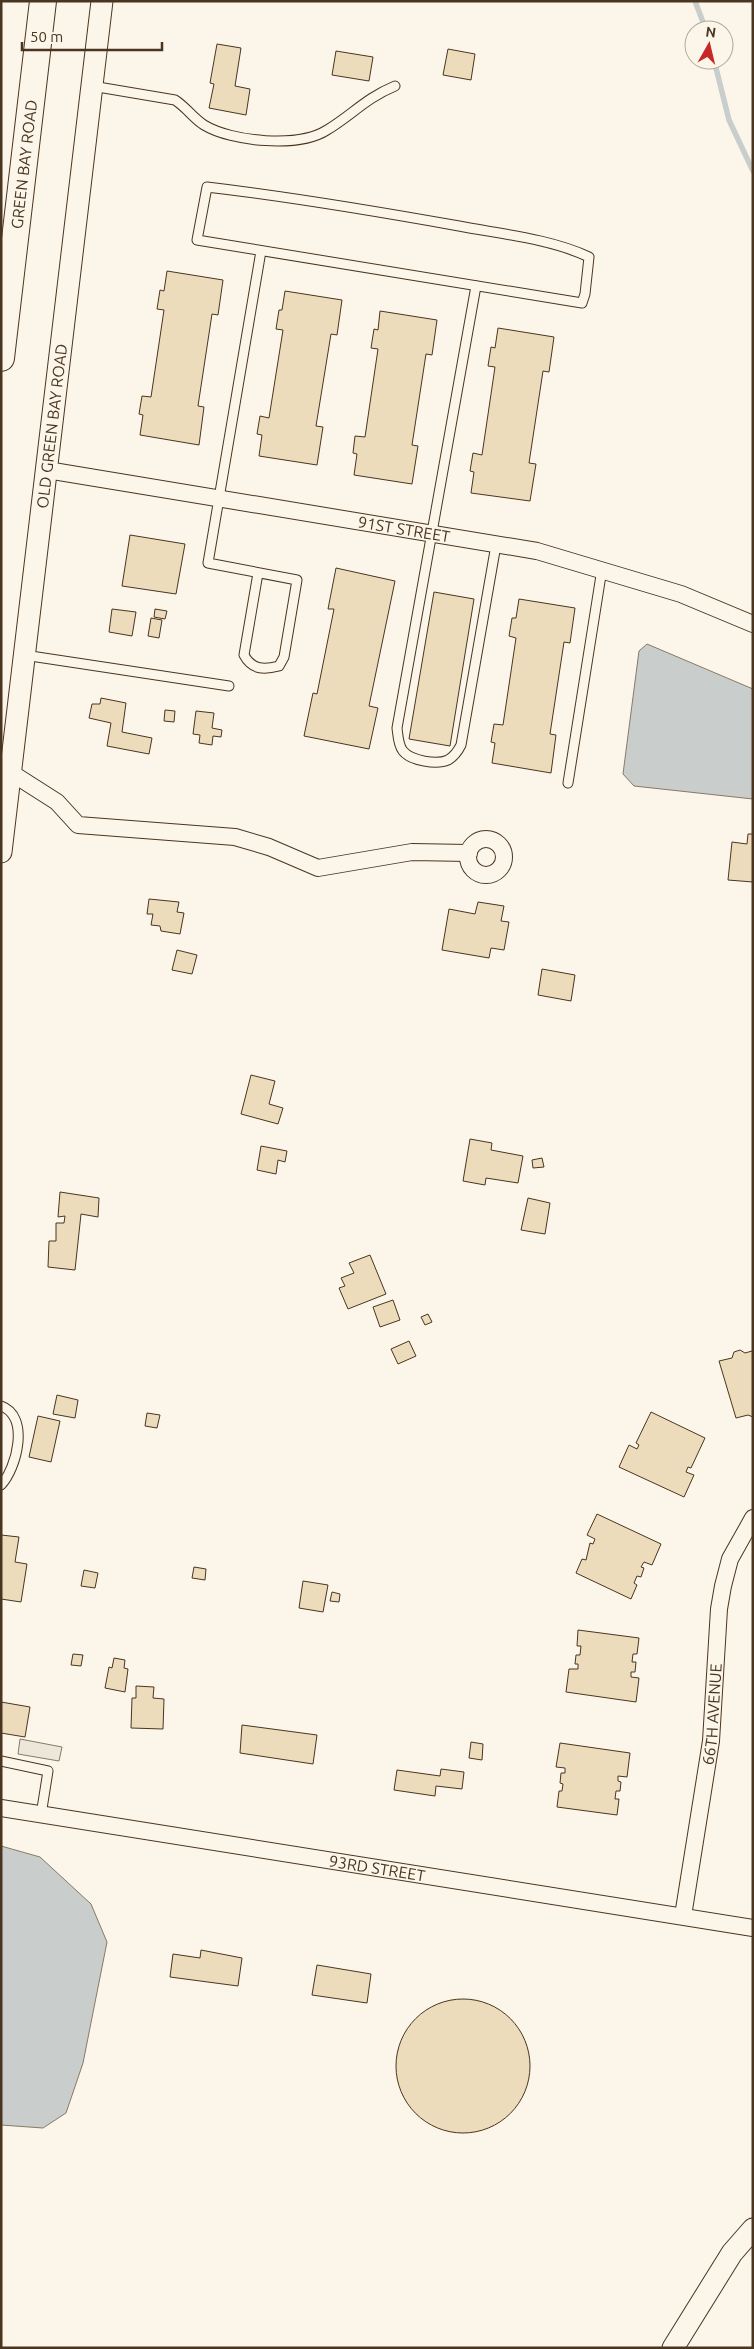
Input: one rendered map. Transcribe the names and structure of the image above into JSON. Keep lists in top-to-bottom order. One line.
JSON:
{"streets":{"main road":["GREEN BAY ROAD"],"street":["OLD GREEN BAY ROAD","91ST STREET","66TH AVENUE","93RD STREET"]},"crossings":[["OLD GREEN BAY ROAD","91ST STREET"],["66TH AVENUE","93RD STREET"]],"scale_bar":"50 m","north":"top"}
